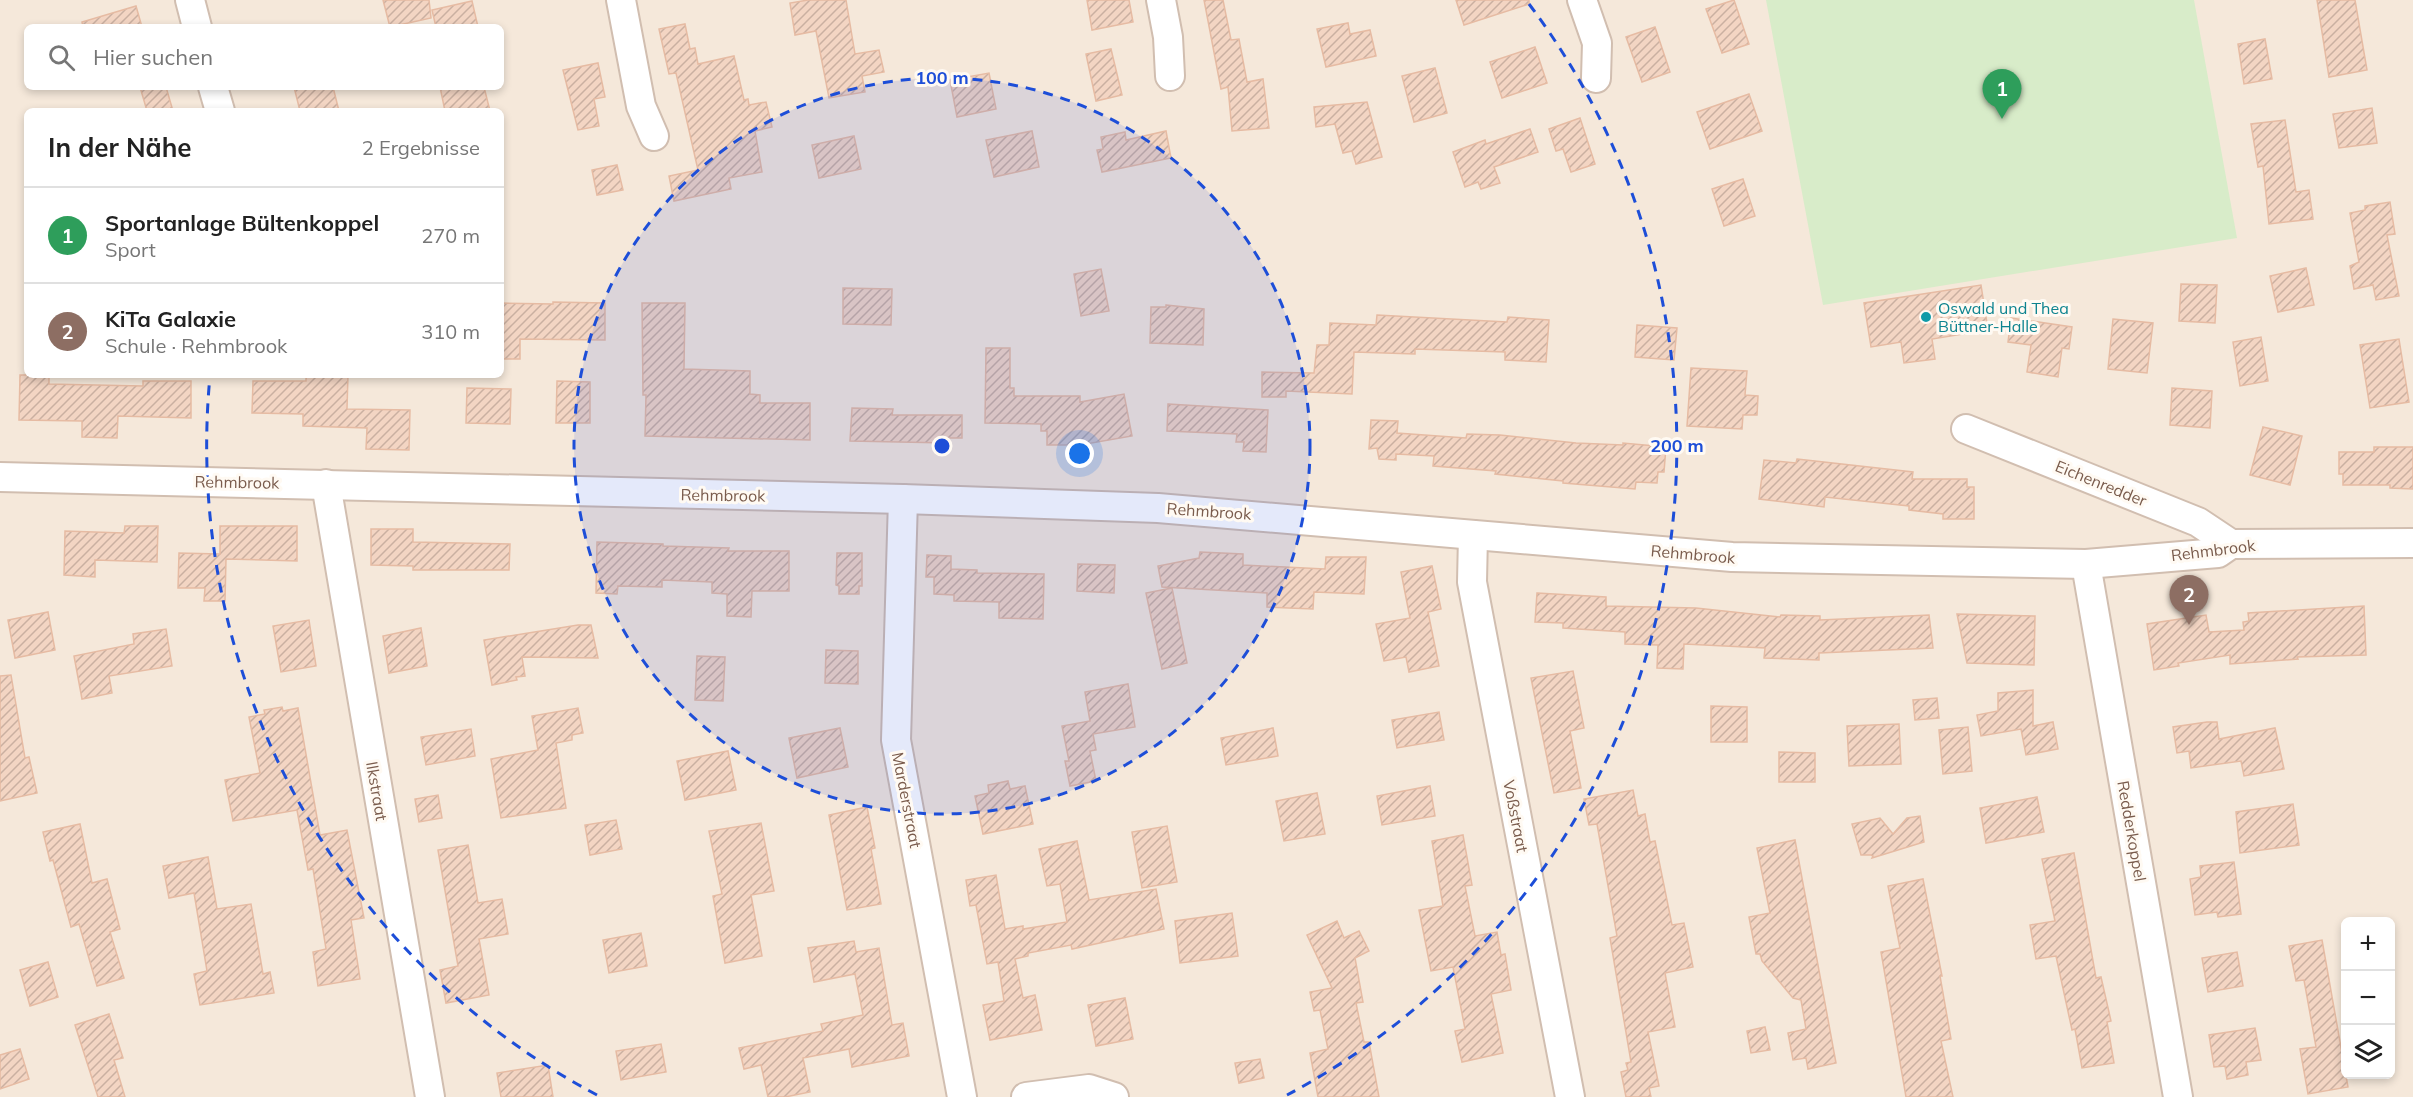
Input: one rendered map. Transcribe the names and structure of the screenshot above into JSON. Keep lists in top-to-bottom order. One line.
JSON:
{"streets":{"street":["Rehmbrook","Eichenredder","Ilkstraat","Marderstraat","Voßstraat","Redderkoppel"]},"crossings":[["Rehmbrook","Eichenredder"],["Rehmbrook","Ilkstraat"],["Rehmbrook","Marderstraat"],["Rehmbrook","Voßstraat"],["Rehmbrook","Redderkoppel"]],"places":["Oswald und Thea Büttner-Halle"],"page":{"search":"Hier suchen","pins":["1","2"],"heading":["In der Nähe","2 Ergebnisse"],"list":[{"mark":"1","name":"Sportanlage Bültenkoppel","note":"Sport","value":"270 m"},{"mark":"2","name":"KiTa Galaxie","note":"Schule · Rehmbrook","value":"310 m"}],"map_buttons":["+","−"]},"rings":["100 m","200 m"]}
